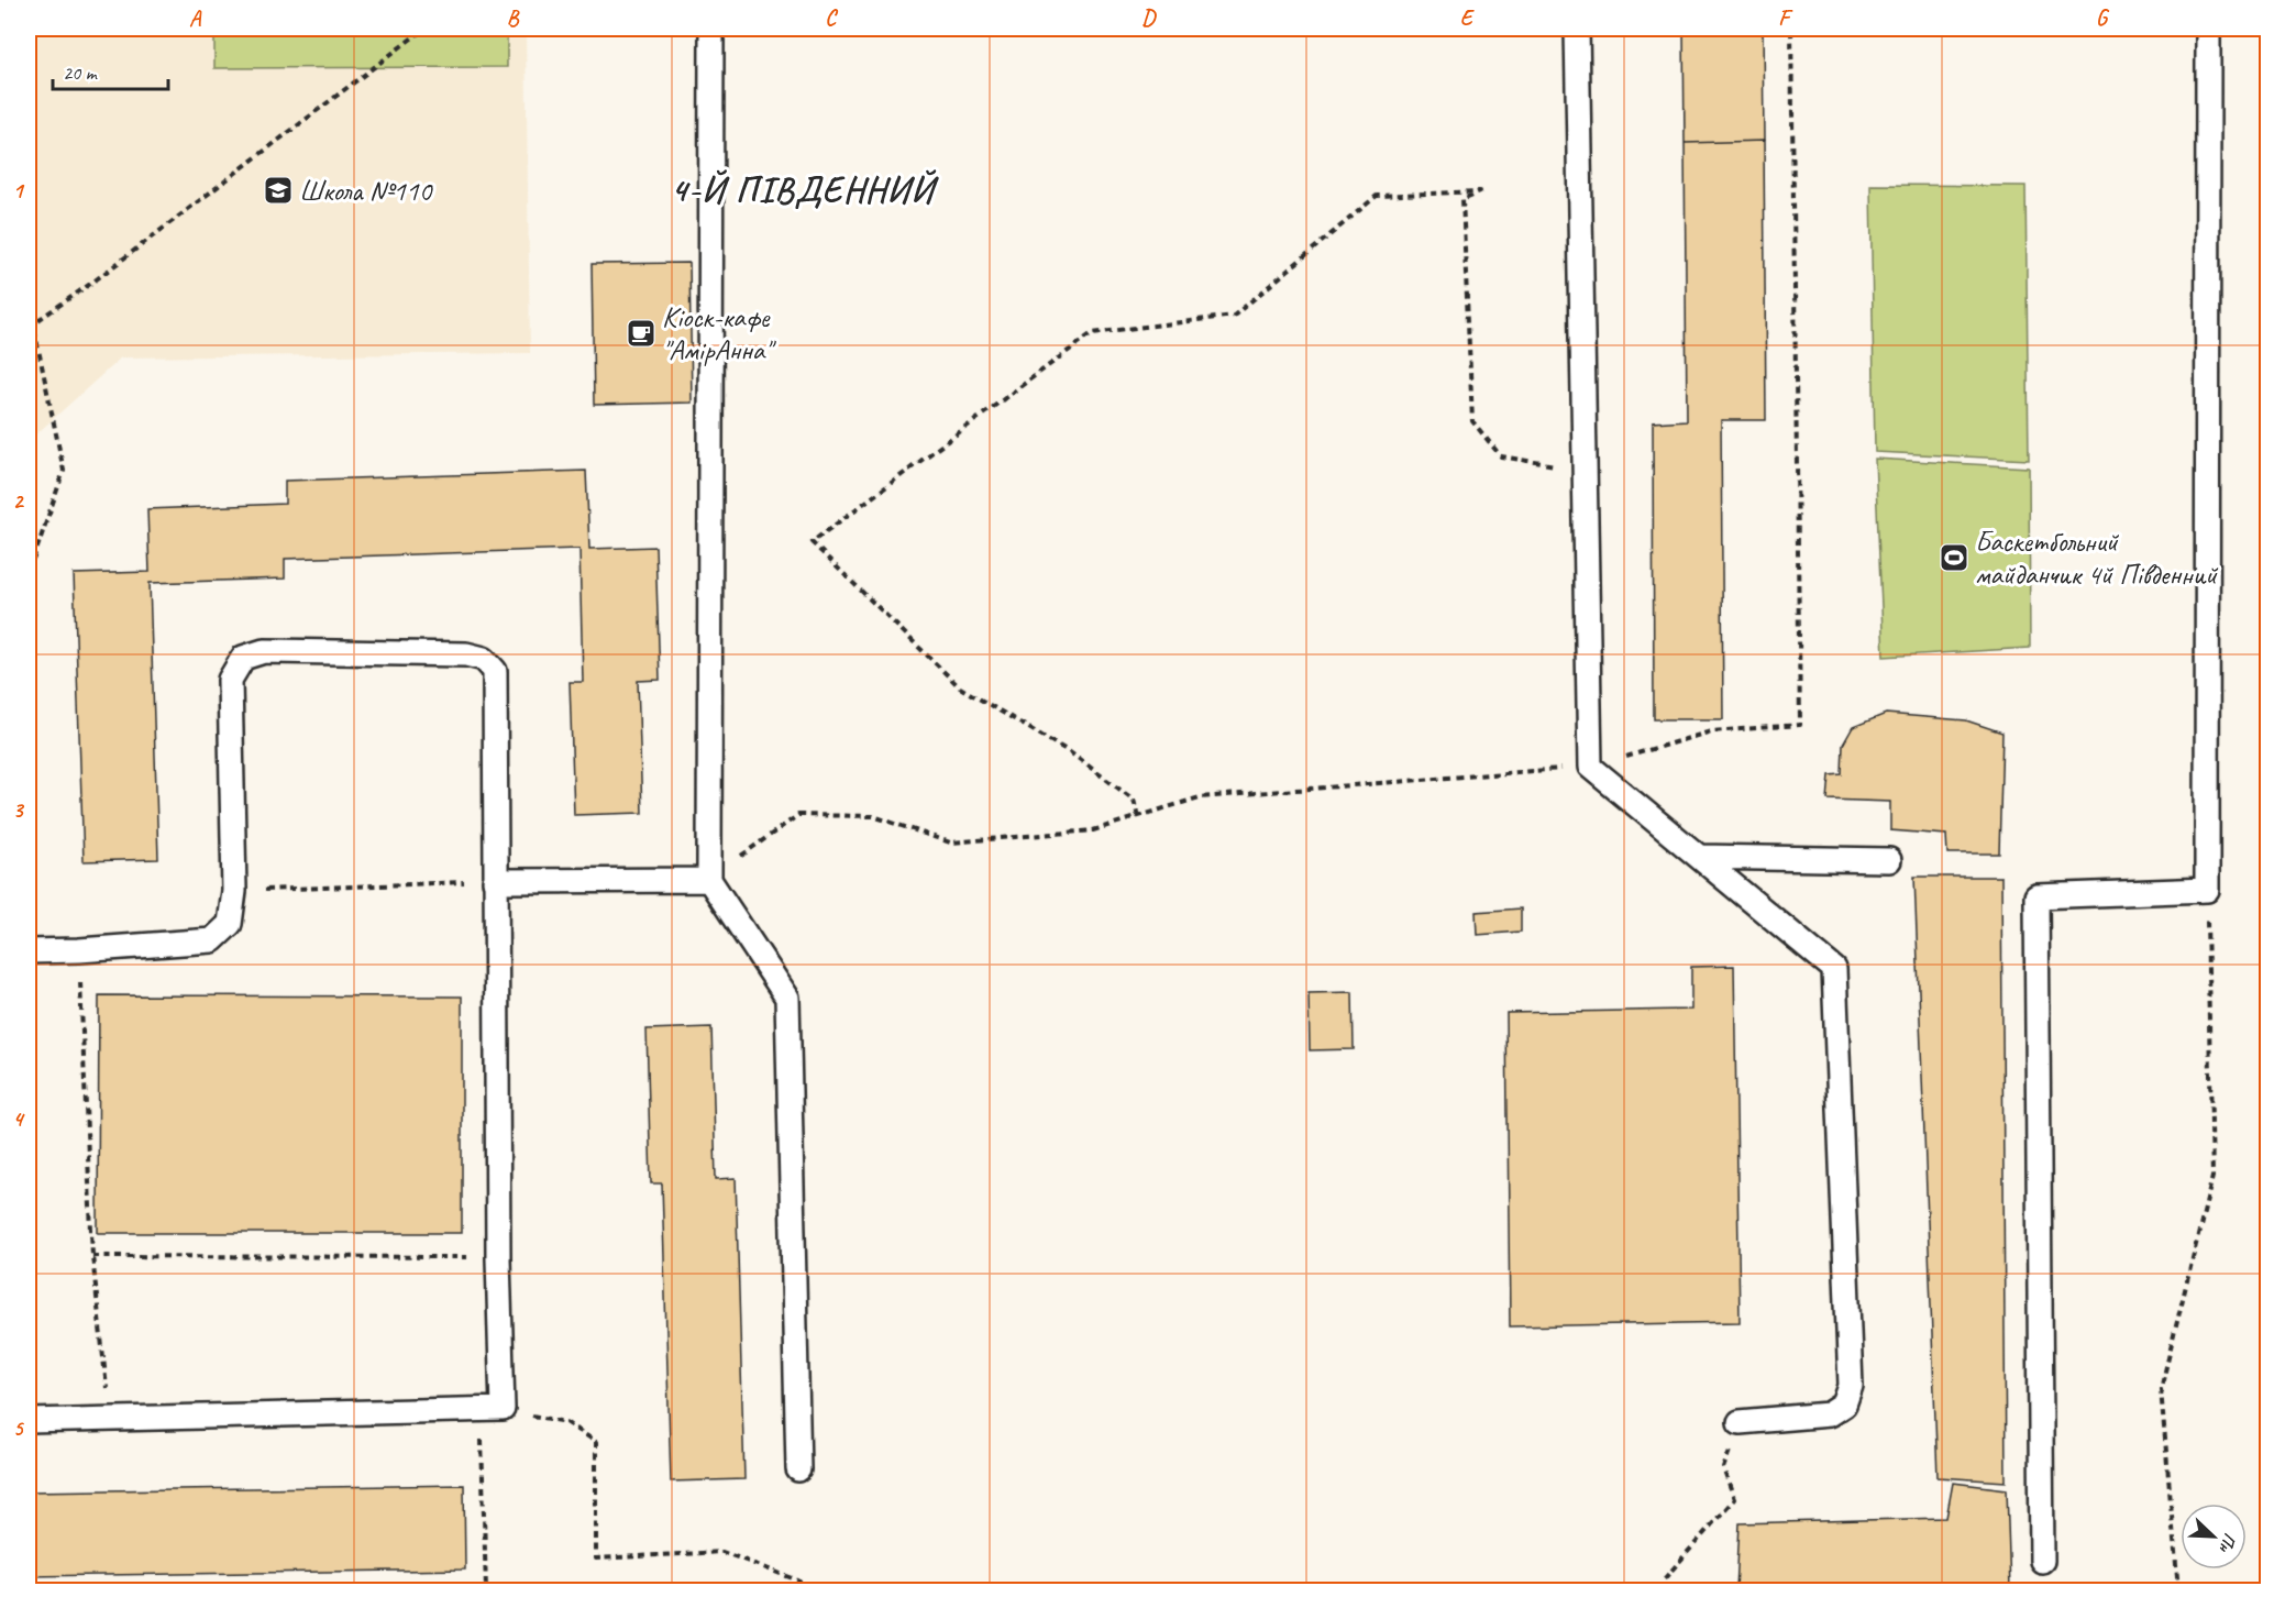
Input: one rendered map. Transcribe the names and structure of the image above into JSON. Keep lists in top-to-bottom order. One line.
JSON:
{"districts":["4-Й ПІВДЕННИЙ"],"places":{"school or university":["Школа №110"],"cafe":["Кіоск-кафе \"АмірАнна\""],"sports":["Баскетбольний майданчик 4й Південний"]},"scale_bar":"20 m","north":"bottom right","grid":{"columns":["A","B","C","D","E","F","G"],"rows":["1","2","3","4","5"]}}
